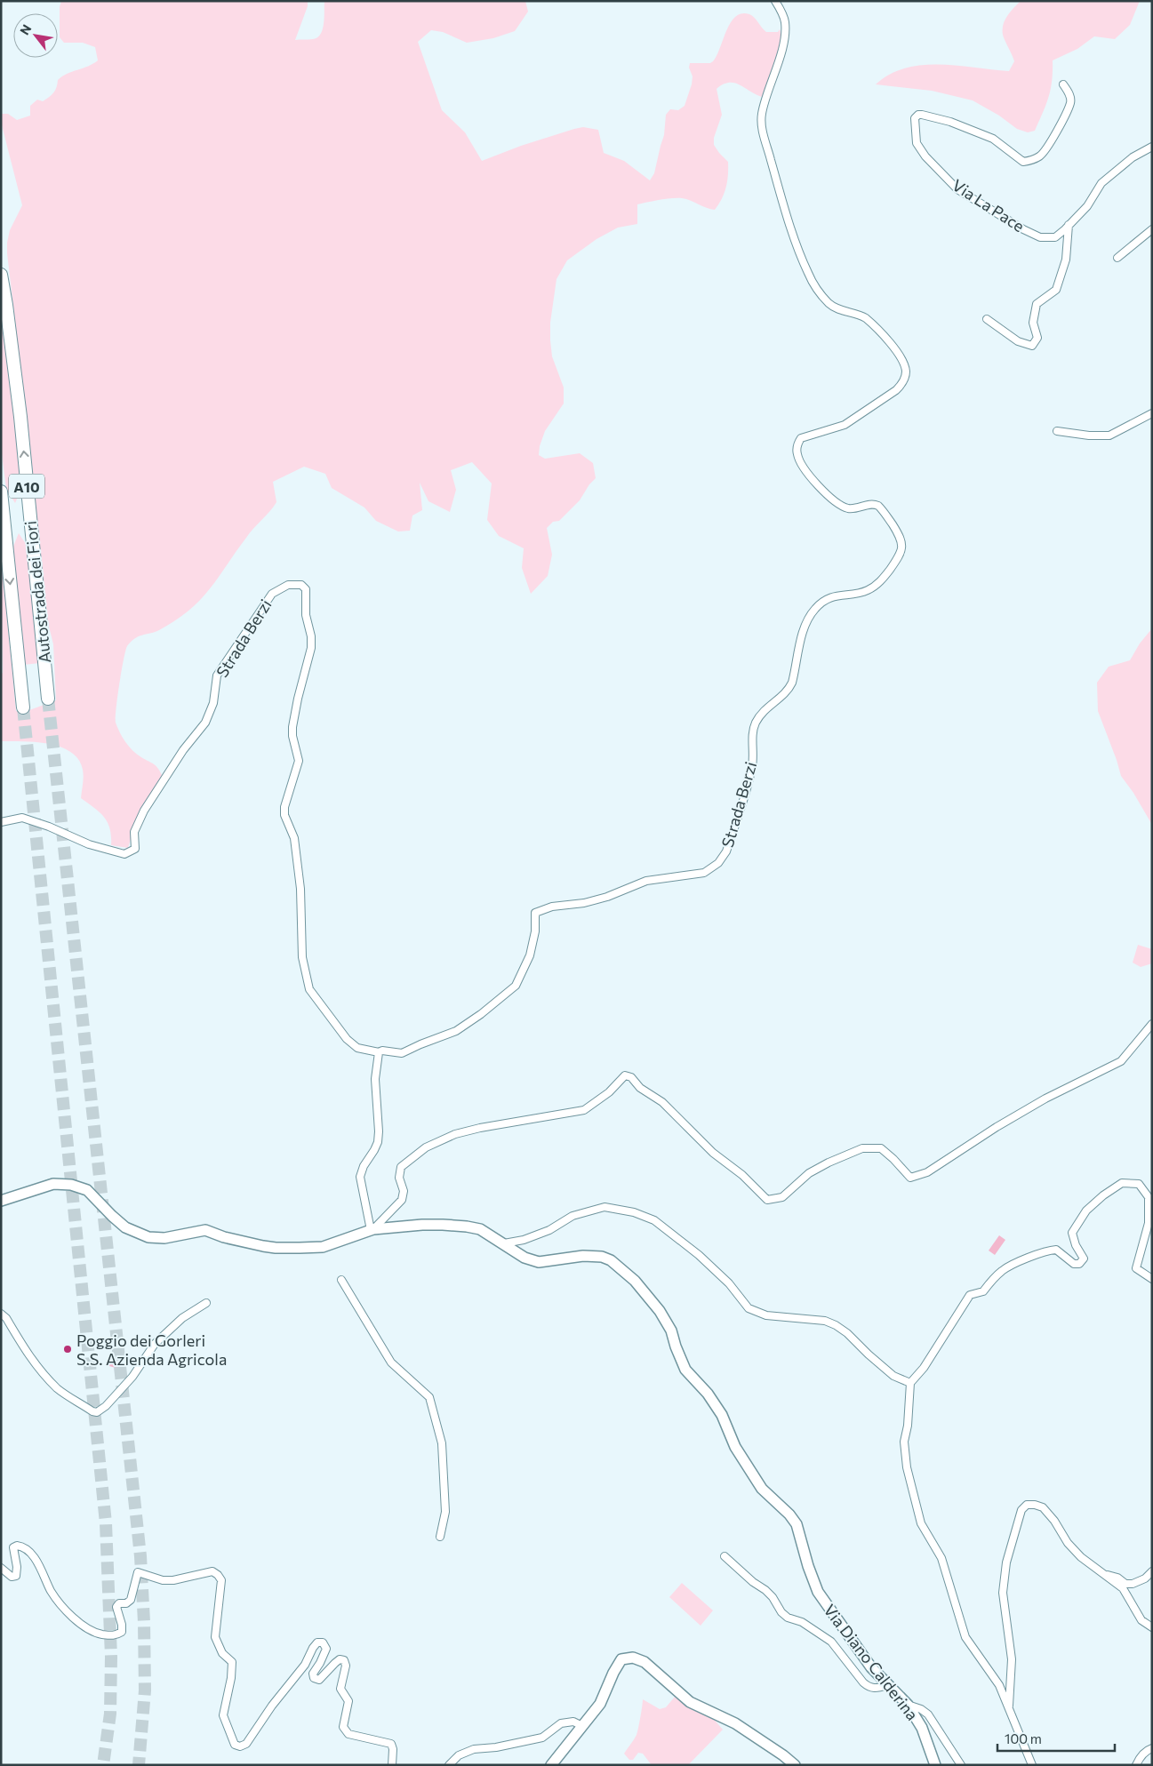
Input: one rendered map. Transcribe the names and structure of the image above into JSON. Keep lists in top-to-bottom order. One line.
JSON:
{"streets":{"highway":["A10","Autostrada dei Fiori"],"main road":["Via Diano Calderina"],"street":["Via La Pace","Strada Berzi"]},"places":["Poggio dei Gorleri S.S. Azienda Agricola"],"scale_bar":"100 m","north":"top left"}
